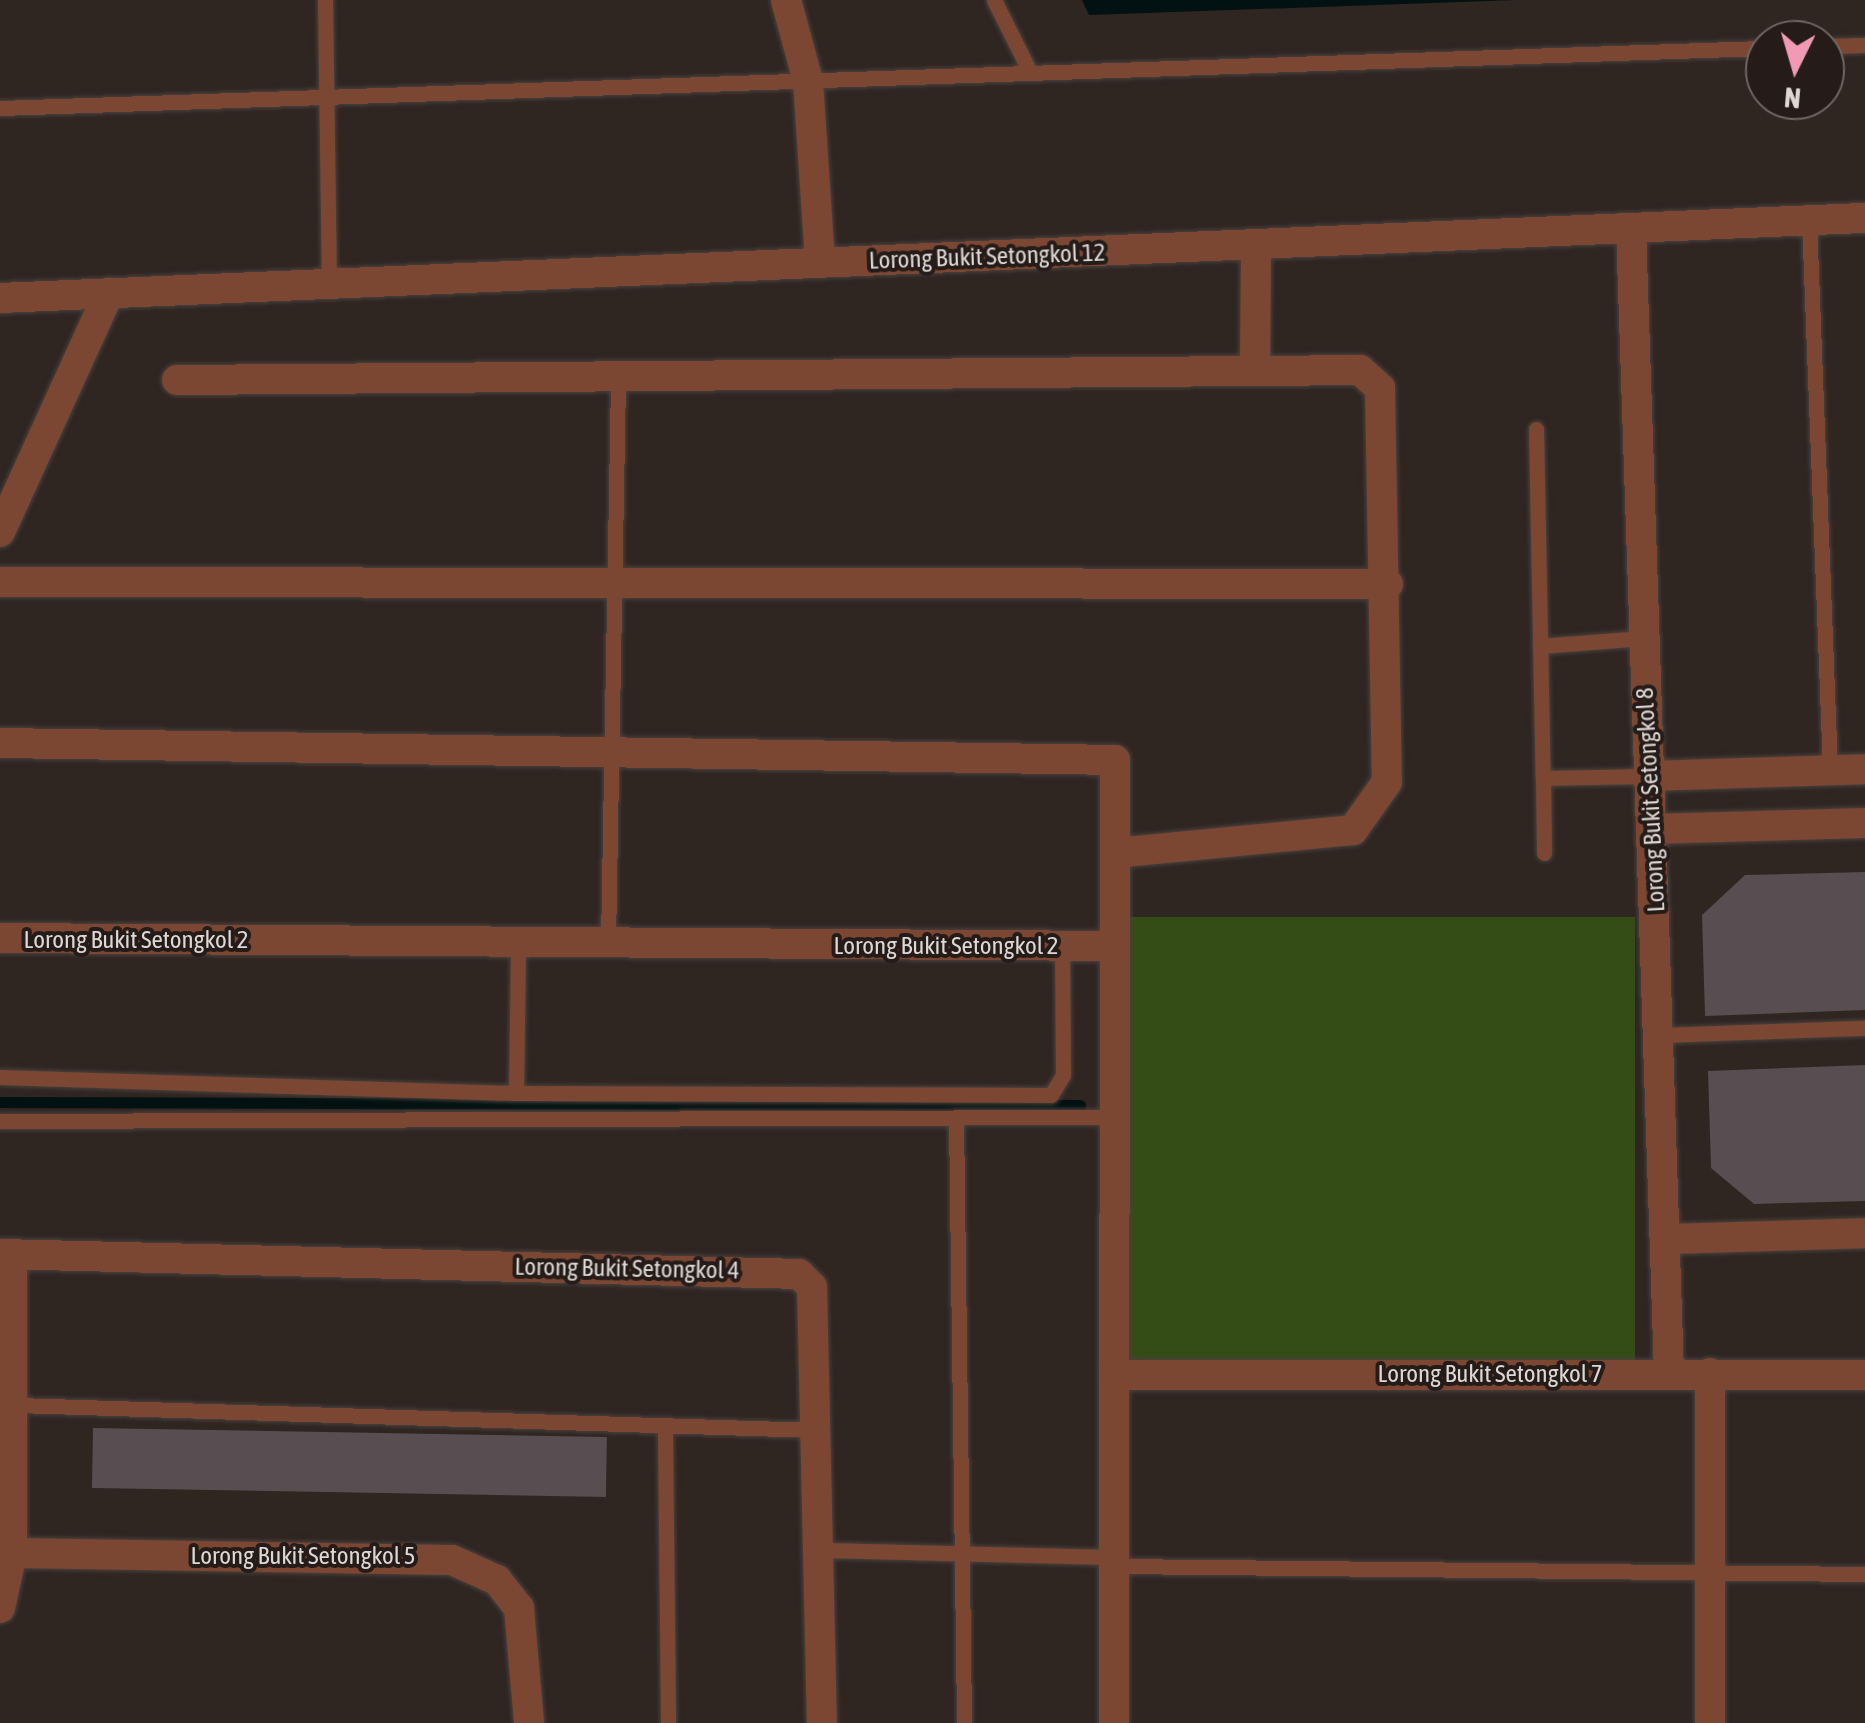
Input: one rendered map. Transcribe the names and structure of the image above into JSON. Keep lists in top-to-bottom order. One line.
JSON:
{"streets":{"street":["Lorong Bukit Setongkol 12","Lorong Bukit Setongkol 8","Lorong Bukit Setongkol 2","Lorong Bukit Setongkol 4","Lorong Bukit Setongkol 7","Lorong Bukit Setongkol 5"]},"crossings":[["Lorong Bukit Setongkol 12","Lorong Bukit Setongkol 8"],["Lorong Bukit Setongkol 8","Lorong Bukit Setongkol 7"]],"north":"bottom"}
